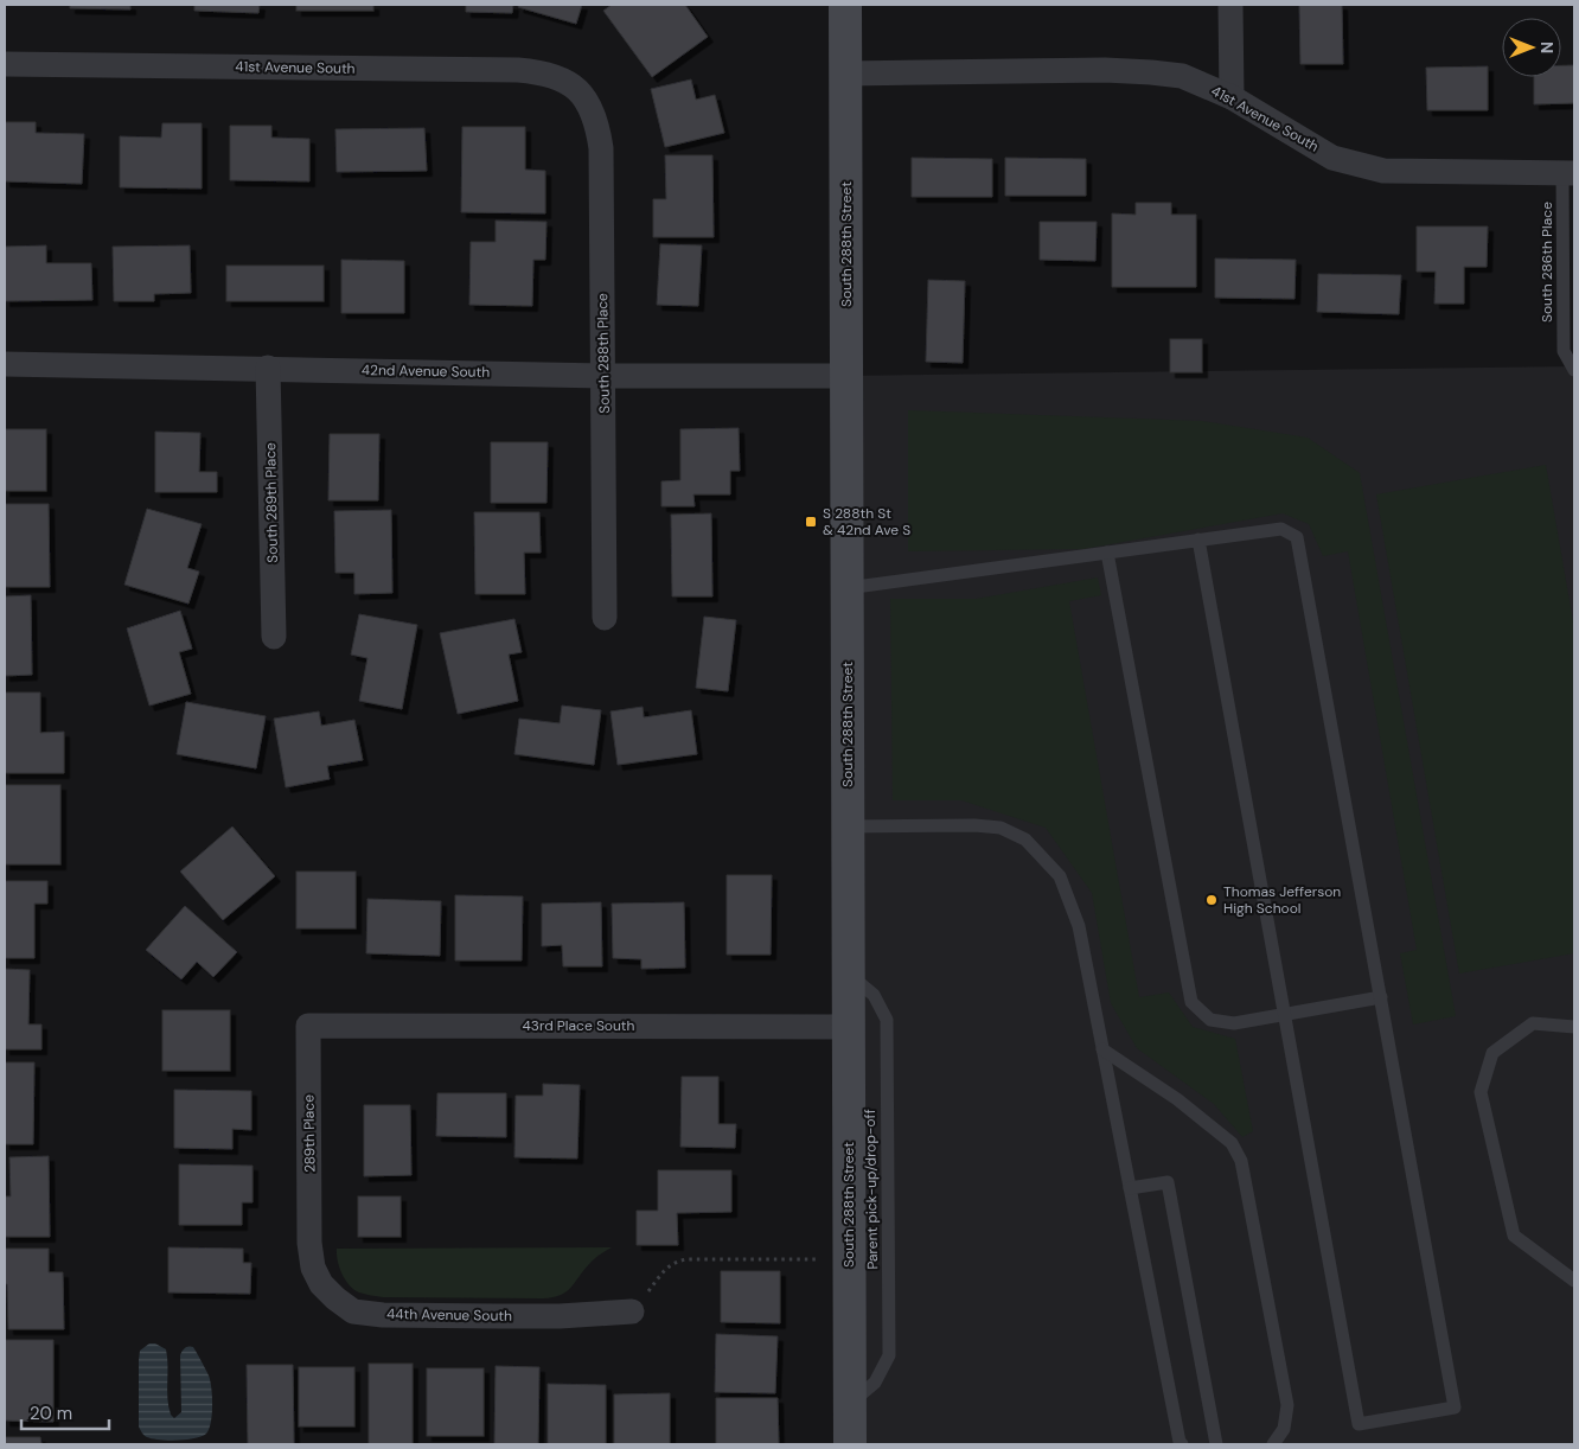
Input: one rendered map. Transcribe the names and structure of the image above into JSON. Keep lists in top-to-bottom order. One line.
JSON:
{"streets":{"main road":["South 288th Street"],"street":["41st Avenue South","South 288th Place","42nd Avenue South","South 289th Place","43rd Place South","289th Place","44th Avenue South"],"lane":["South 286th Place","Parent pick-up/drop-off"]},"crossings":[["41st Avenue South","South 288th Street"],["41st Avenue South","South 286th Place"],["41st Avenue South","South 288th Place"],["South 288th Street","42nd Avenue South"],["South 288th Street","43rd Place South"],["South 288th Street","Parent pick-up/drop-off"],["South 288th Place","42nd Avenue South"],["42nd Avenue South","South 289th Place"],["43rd Place South","289th Place"],["289th Place","44th Avenue South"]],"places":{"transit":["S 288th St & 42nd Ave S"],"other":["Thomas Jefferson High School"]},"scale_bar":"20 m","north":"right"}
